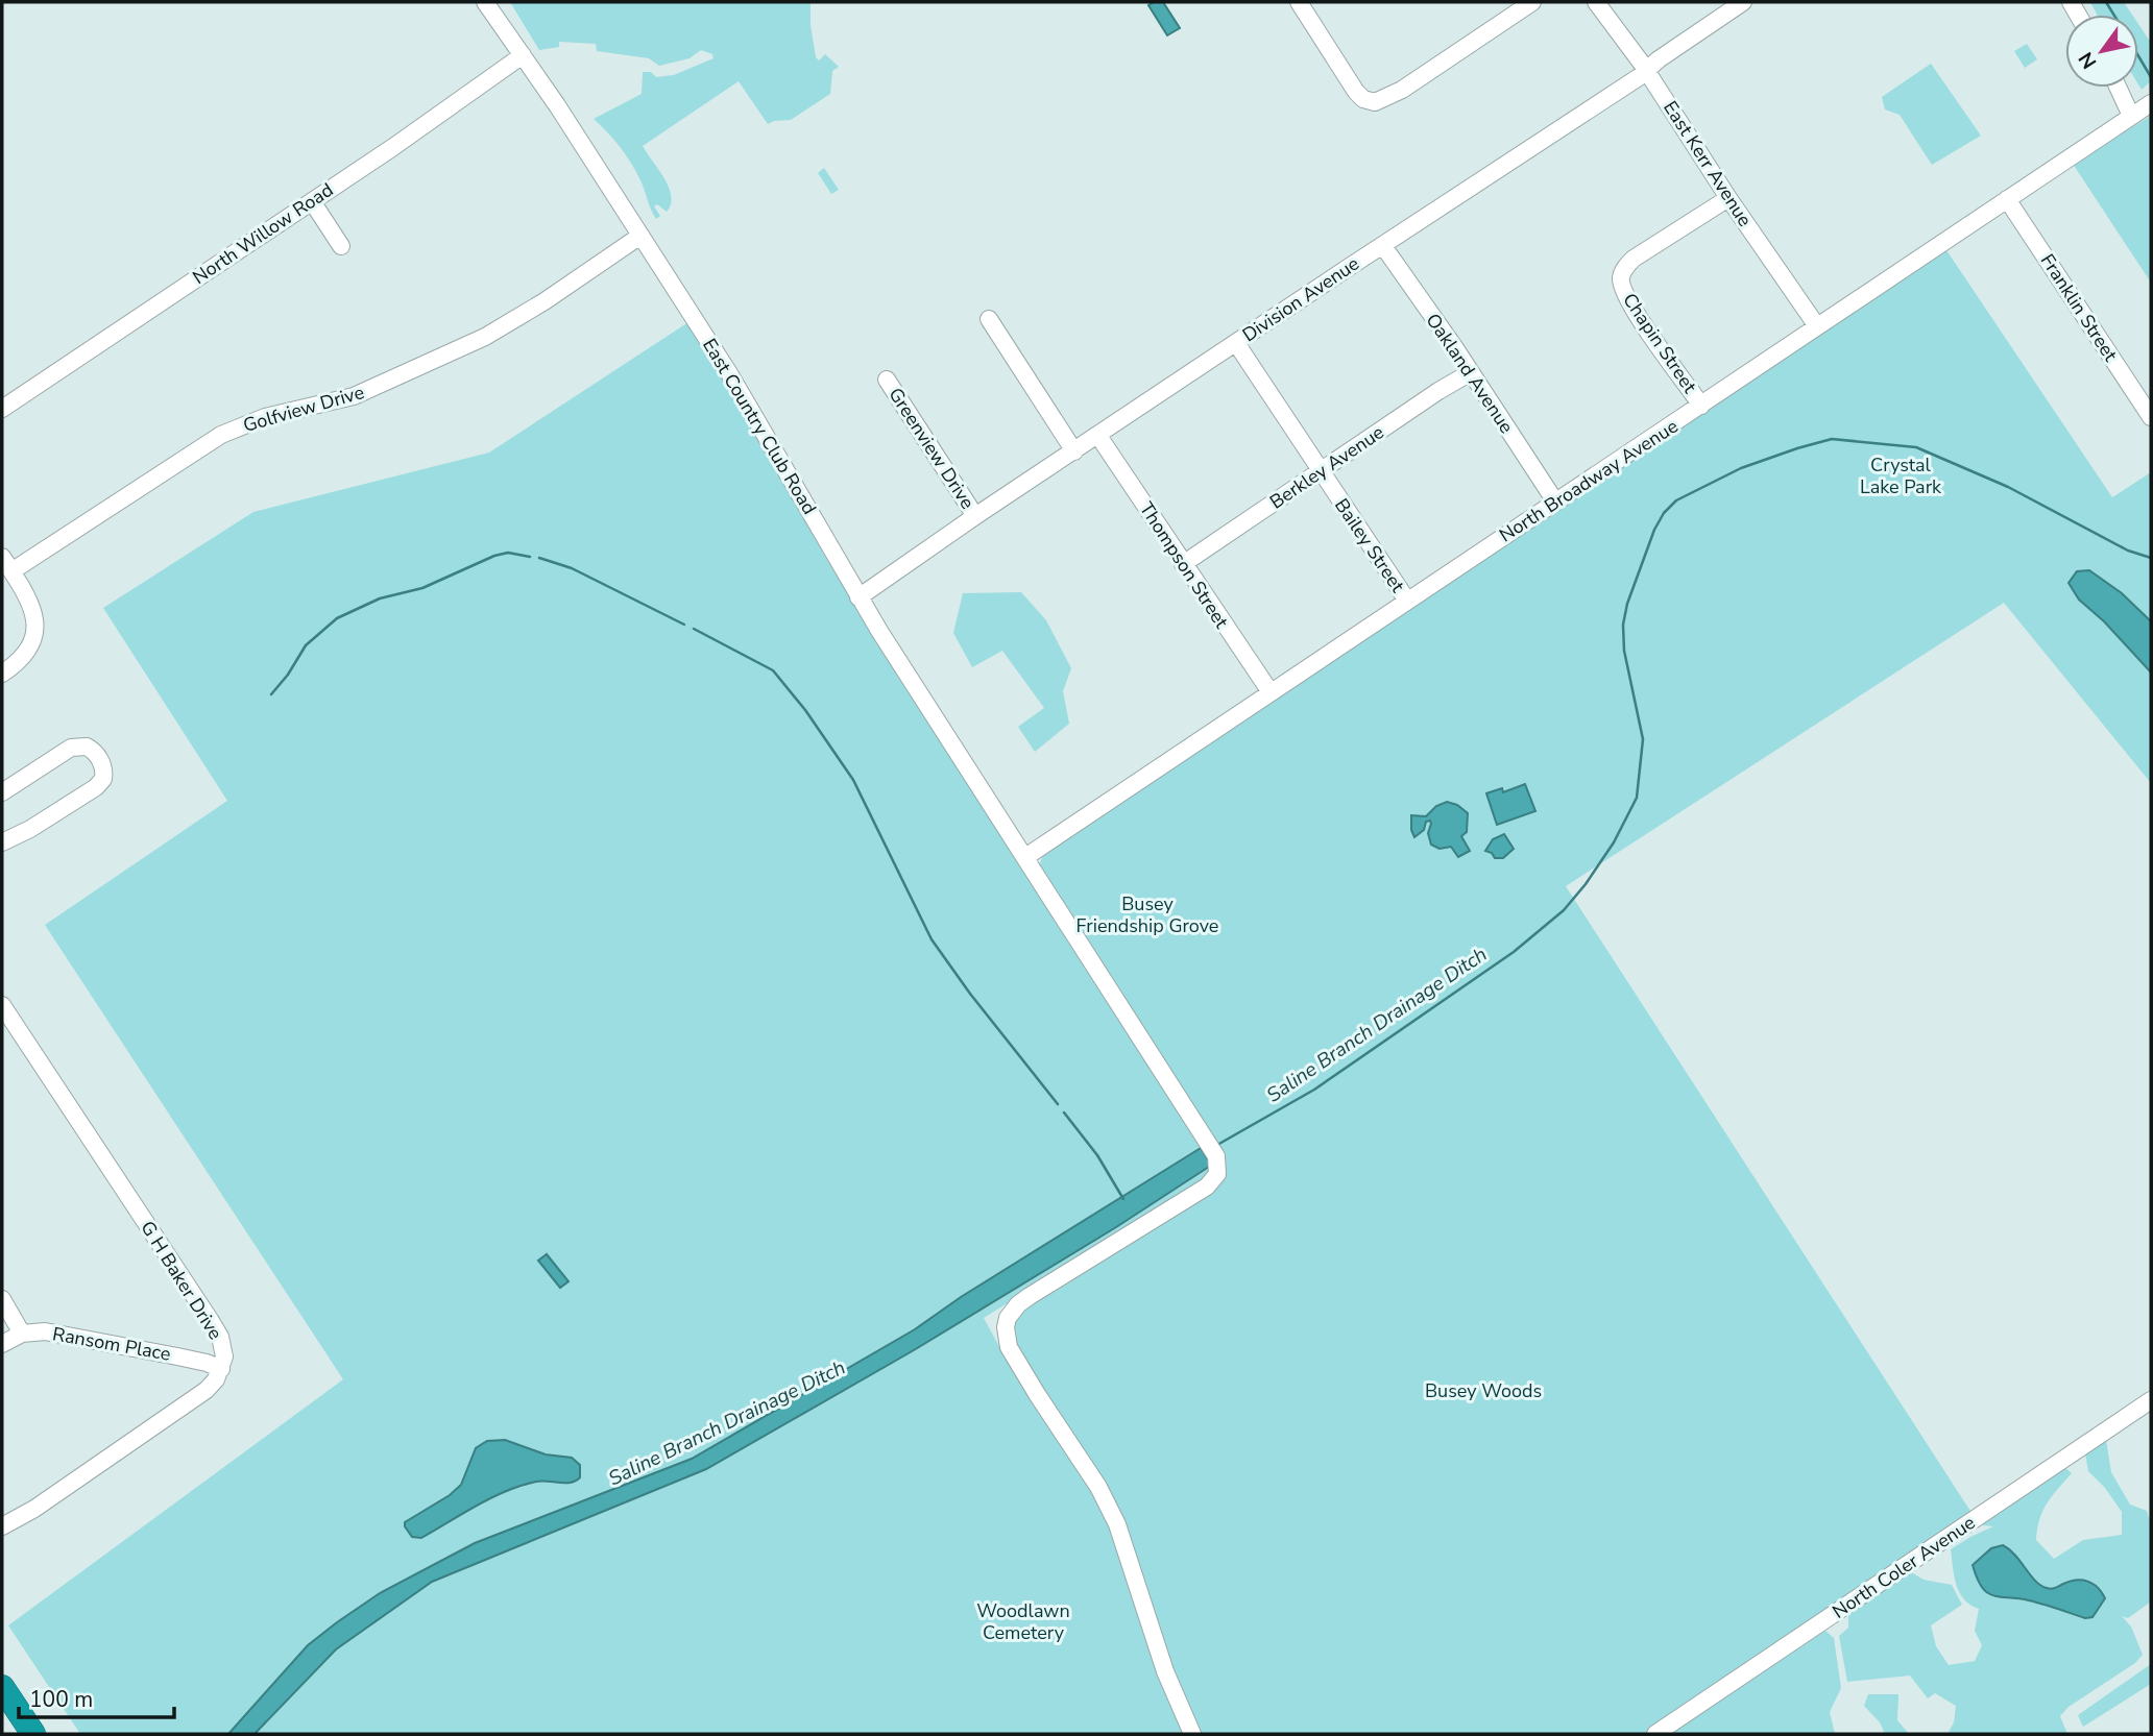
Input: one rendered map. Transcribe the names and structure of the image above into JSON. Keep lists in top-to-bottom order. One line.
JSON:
{"streets":{"street":["East Kerr Avenue","North Willow Road","Division Avenue","Franklin Street","Chapin Street","Oakland Avenue","Golfview Drive","East Country Club Road","Greenview Drive","Berkley Avenue","North Broadway Avenue","Bailey Street","Thompson Street","G H Baker Drive","Ransom Place","North Coler Avenue"]},"crossings":[["East Kerr Avenue","Division Avenue"],["East Kerr Avenue","Chapin Street"],["East Kerr Avenue","North Broadway Avenue"],["North Willow Road","East Country Club Road"],["Division Avenue","Oakland Avenue"],["Division Avenue","East Country Club Road"],["Division Avenue","Greenview Drive"],["Division Avenue","Bailey Street"],["Division Avenue","Thompson Street"],["Franklin Street","North Broadway Avenue"],["Chapin Street","North Broadway Avenue"],["Oakland Avenue","Berkley Avenue"],["Oakland Avenue","North Broadway Avenue"],["Golfview Drive","East Country Club Road"],["East Country Club Road","North Broadway Avenue"],["Berkley Avenue","Bailey Street"],["Berkley Avenue","Thompson Street"],["North Broadway Avenue","Bailey Street"],["North Broadway Avenue","Thompson Street"],["G H Baker Drive","Ransom Place"]],"water":["Saline Branch Drainage Ditch"],"parks":["Crystal Lake Park","Busey Friendship Grove","Busey Woods","Woodlawn Cemetery"],"scale_bar":"100 m","north":"bottom left"}
